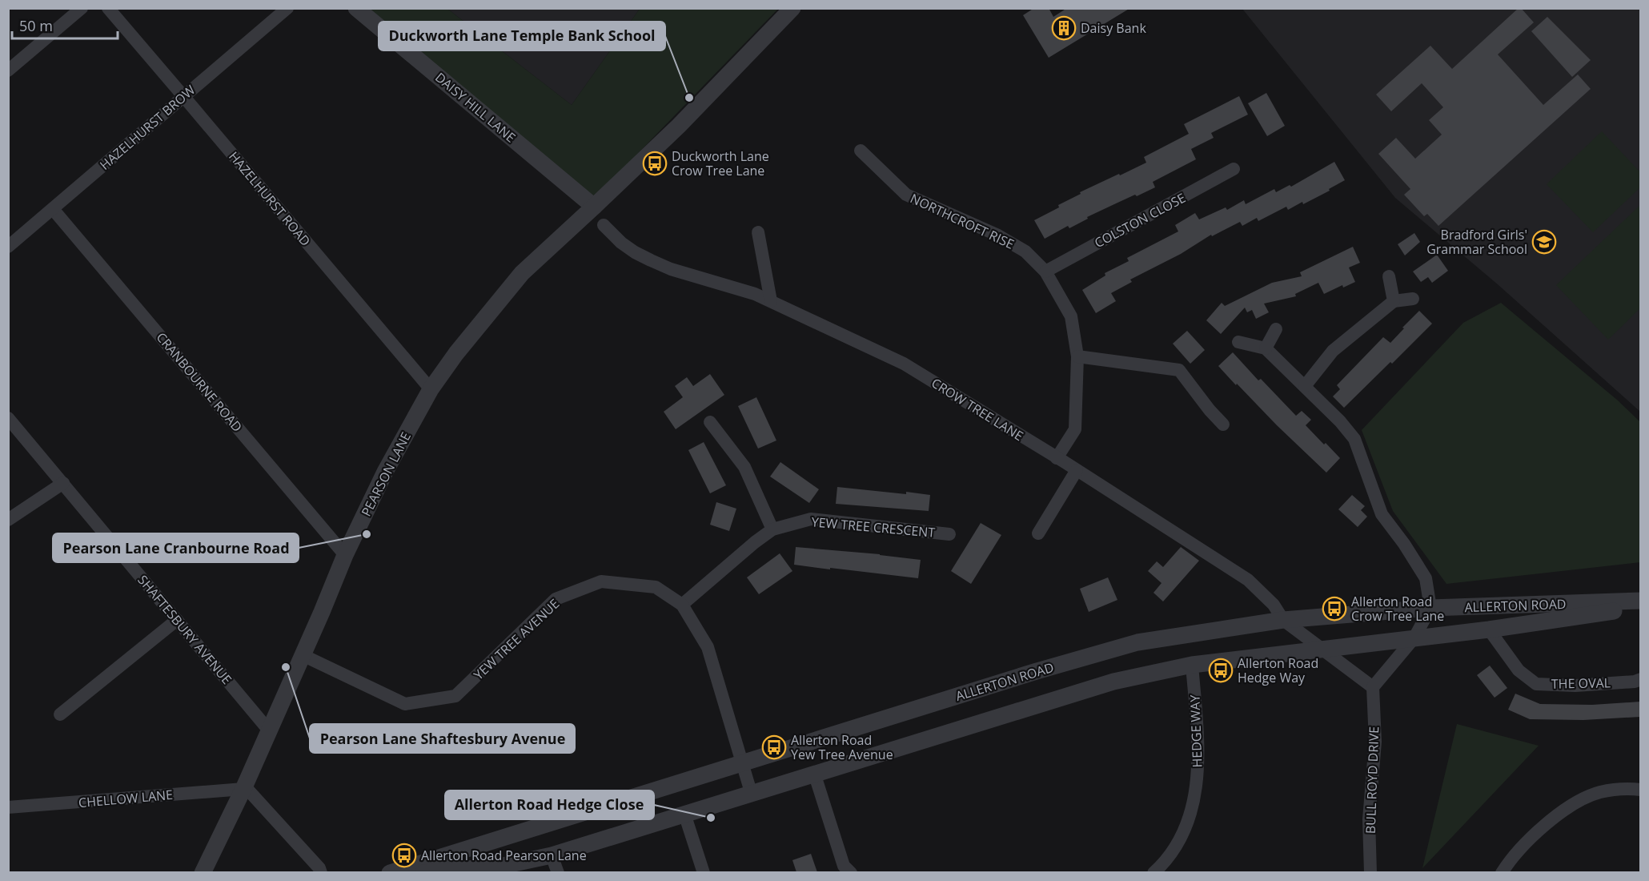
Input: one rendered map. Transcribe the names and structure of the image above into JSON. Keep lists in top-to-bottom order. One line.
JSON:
{"streets":{"street":["DAISY HILL LANE","HAZELHURST BROW","HAZELHURST ROAD","COLSTON CLOSE","NORTHCROFT RISE","CRANBOURNE ROAD","CROW TREE LANE","PEARSON LANE","YEW TREE CRESCENT","ALLERTON ROAD","SHAFTESBURY AVENUE","YEW TREE AVENUE","THE OVAL","HEDGE WAY","BULL ROYD DRIVE","CHELLOW LANE"]},"crossings":[["DAISY HILL LANE","PEARSON LANE"],["HAZELHURST BROW","HAZELHURST ROAD"],["HAZELHURST BROW","CRANBOURNE ROAD"],["HAZELHURST ROAD","PEARSON LANE"],["COLSTON CLOSE","NORTHCROFT RISE"],["NORTHCROFT RISE","CROW TREE LANE"],["CRANBOURNE ROAD","PEARSON LANE"],["CROW TREE LANE","ALLERTON ROAD"],["PEARSON LANE","SHAFTESBURY AVENUE"],["PEARSON LANE","YEW TREE AVENUE"],["PEARSON LANE","CHELLOW LANE"],["YEW TREE CRESCENT","YEW TREE AVENUE"],["ALLERTON ROAD","YEW TREE AVENUE"],["ALLERTON ROAD","THE OVAL"],["ALLERTON ROAD","HEDGE WAY"]],"places":{"building":["Daisy Bank"],"other":["Duckworth Lane Temple Bank School","Pearson Lane Cranbourne Road","Pearson Lane Shaftesbury Avenue","Allerton Road Hedge Close"],"bus stop":["Duckworth Lane Crow Tree Lane","Allerton Road Crow Tree Lane","Allerton Road Hedge Way","Allerton Road Yew Tree Avenue","Allerton Road Pearson Lane"],"school or university":["Bradford Girls' Grammar School"]},"scale_bar":"50 m"}
